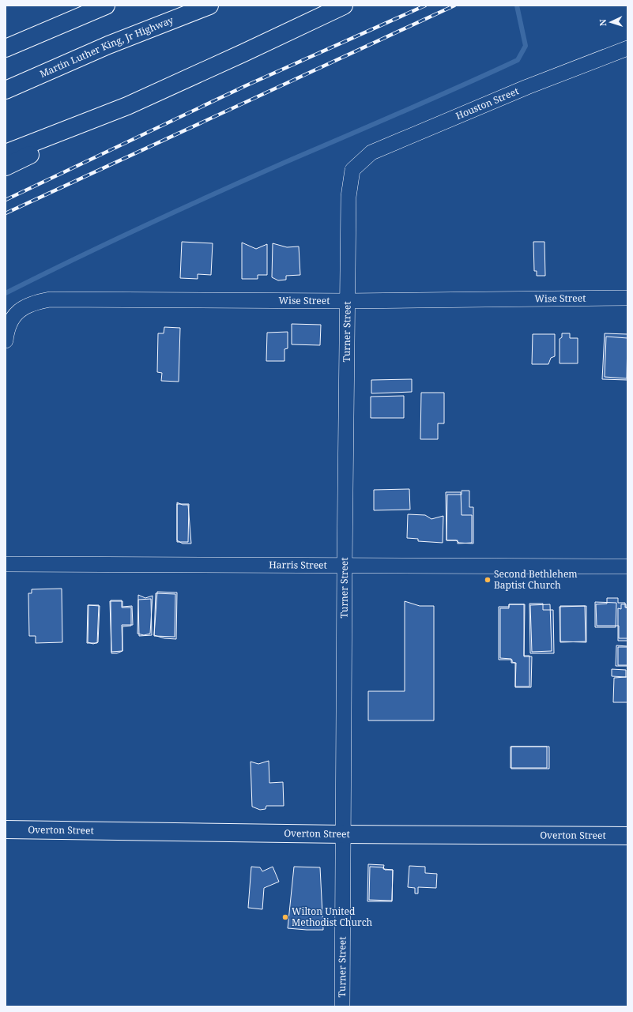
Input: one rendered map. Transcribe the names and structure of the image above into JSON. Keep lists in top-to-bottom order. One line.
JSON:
{"streets":{"main road":["Martin Luther King, Jr Highway","Overton Street"],"street":["Houston Street","Wise Street","Turner Street","Harris Street"]},"crossings":[["Houston Street","Turner Street"],["Wise Street","Turner Street"],["Turner Street","Harris Street"],["Turner Street","Overton Street"]],"places":["Second Bethlehem Baptist Church","Wilton United Methodist Church"],"north":"left"}
